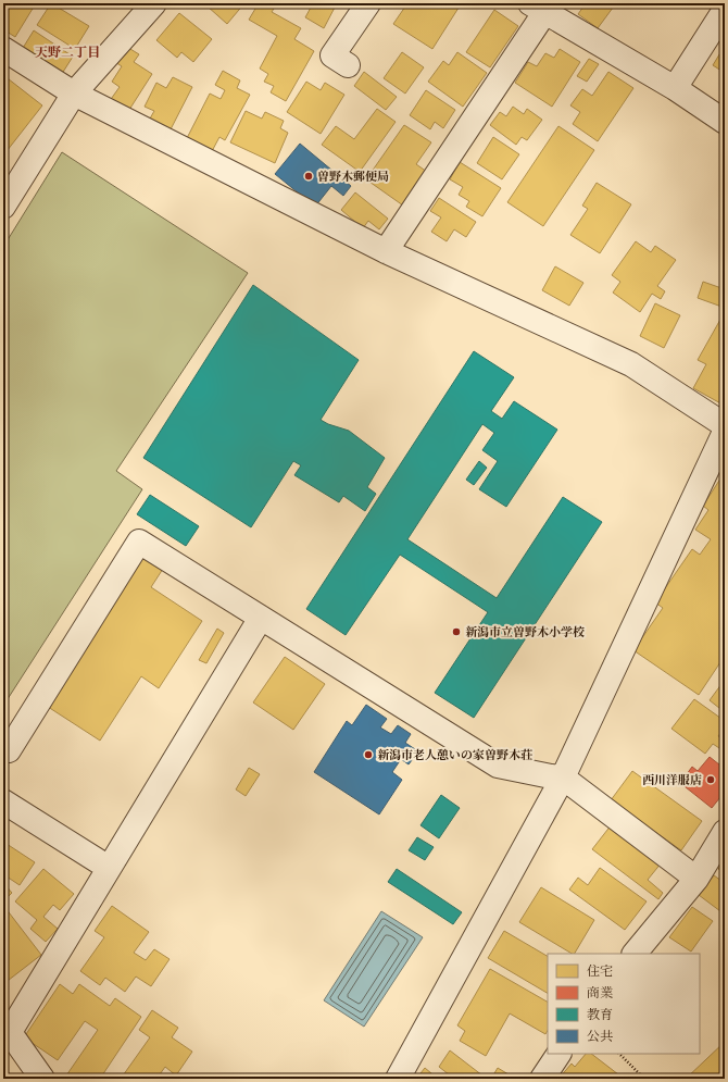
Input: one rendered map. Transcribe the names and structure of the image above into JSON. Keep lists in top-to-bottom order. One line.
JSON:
{"districts":["天野二丁目"],"places":["曽野木郵便局","新潟市立曽野木小学校","新潟市老人憩いの家曽野木荘","西川洋服店"],"legend":["住宅","商業","教育","公共"]}
